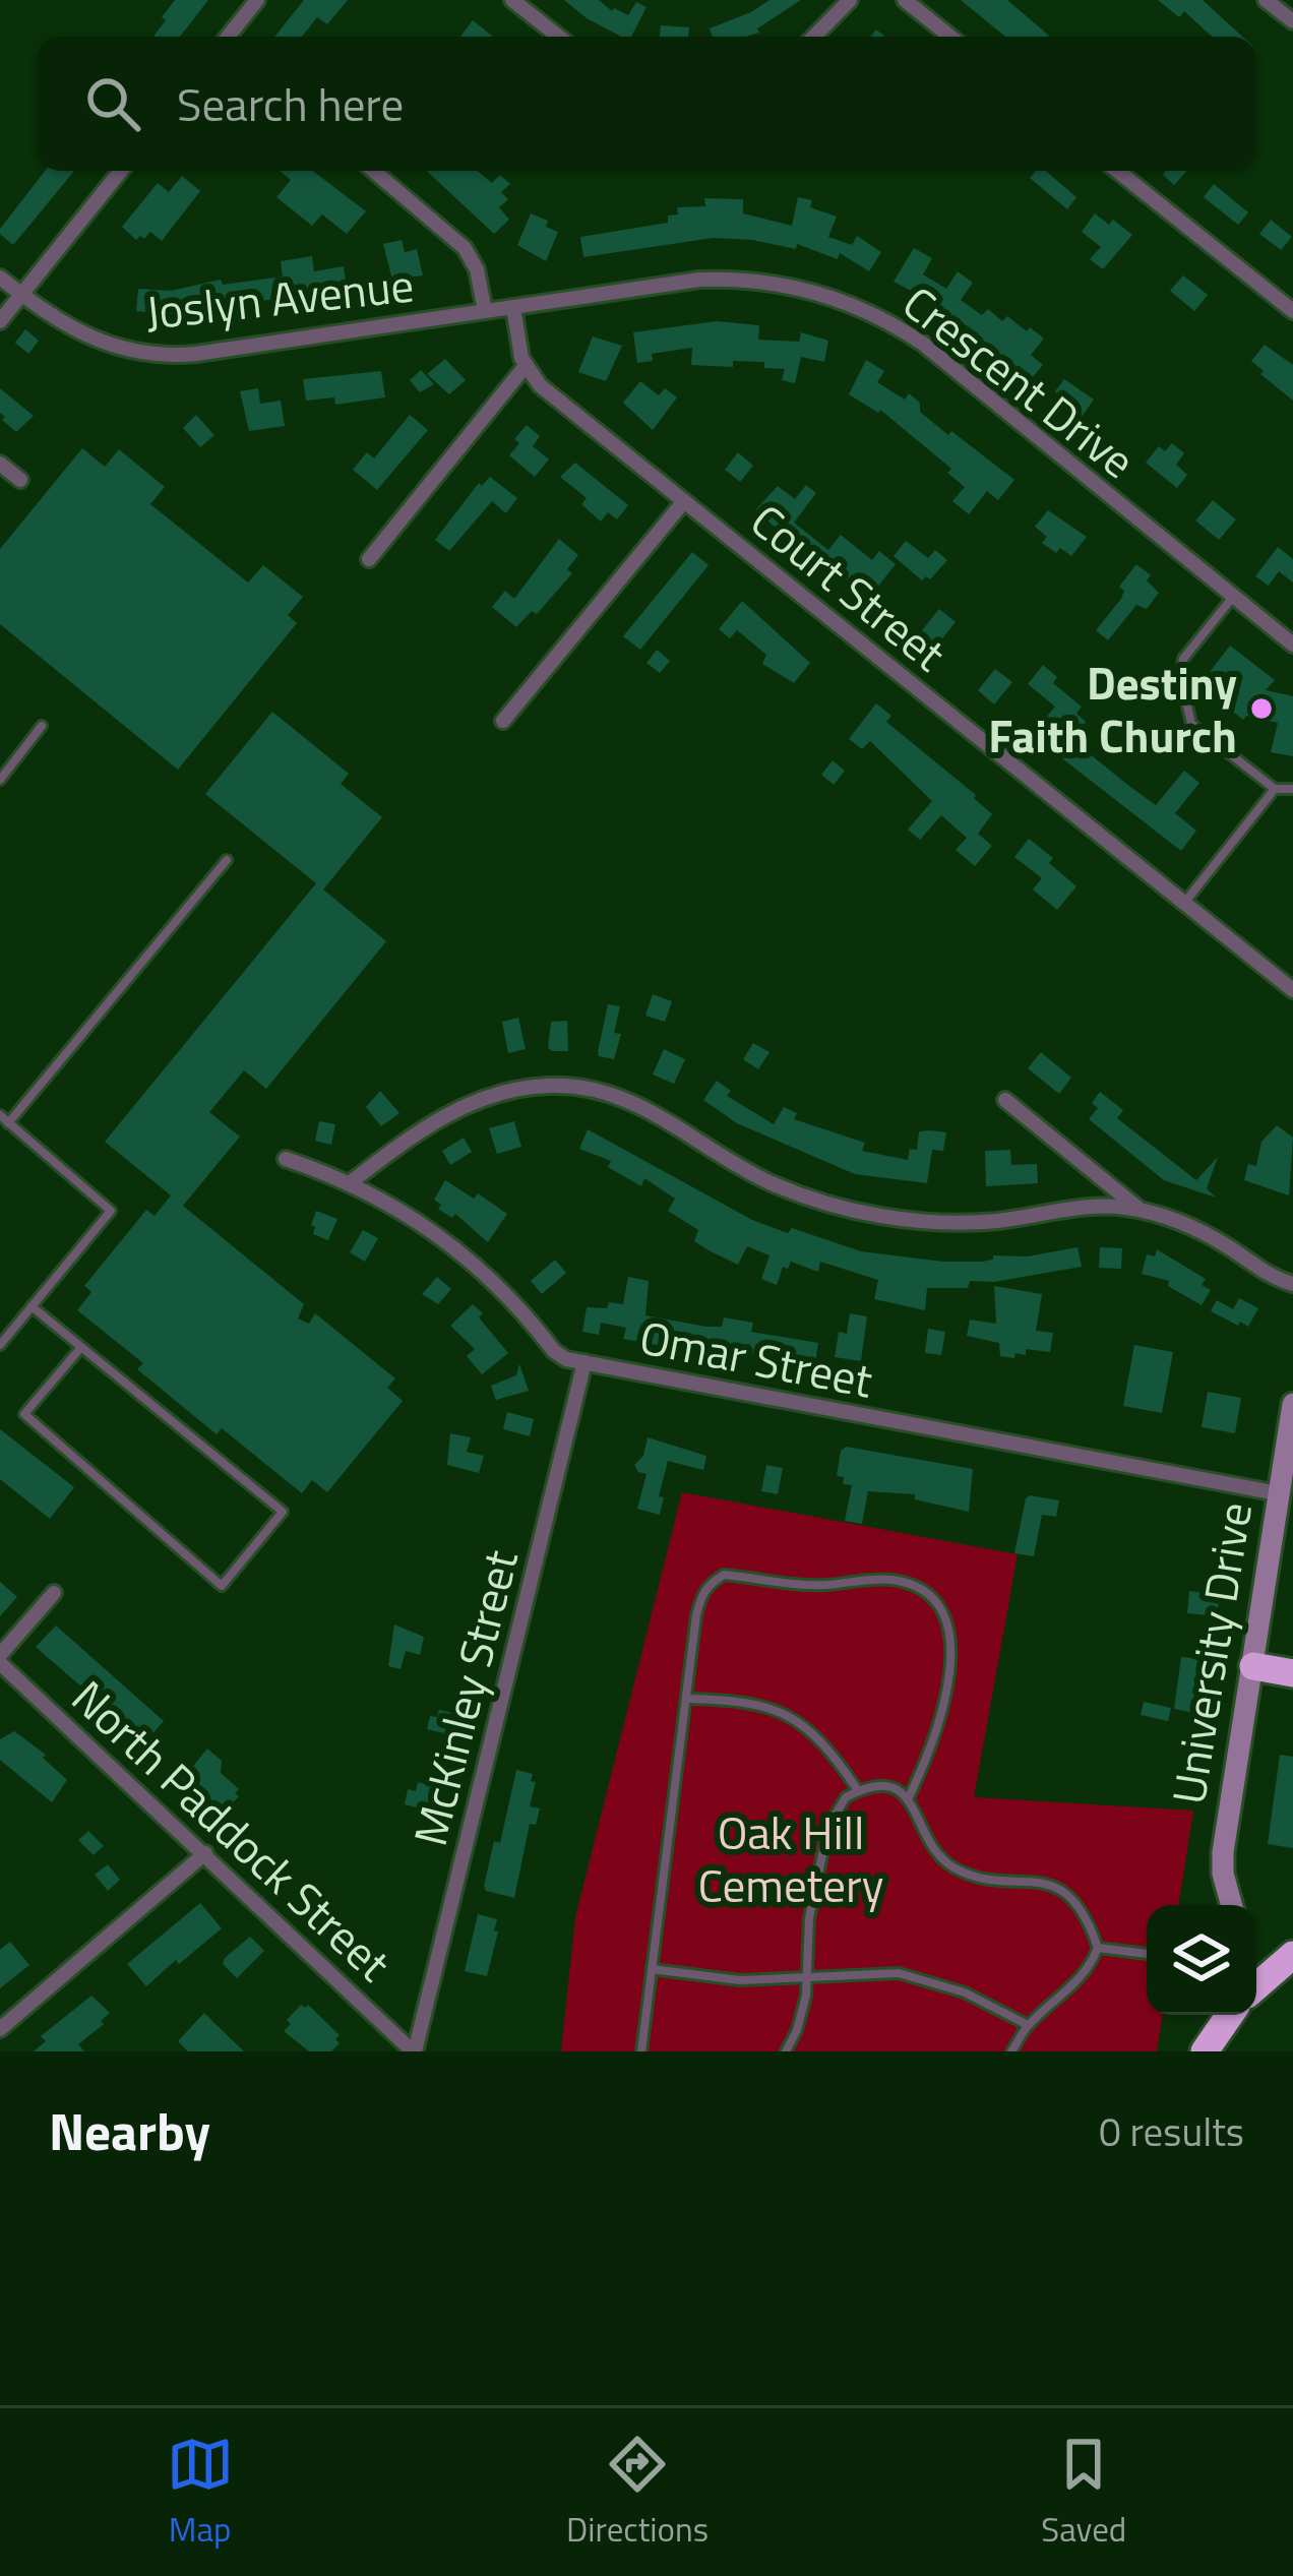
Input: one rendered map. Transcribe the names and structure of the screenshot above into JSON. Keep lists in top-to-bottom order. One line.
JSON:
{"streets":{"main road":["University Drive"],"street":["Joslyn Avenue","Crescent Drive","Court Street","Omar Street","McKinley Street","North Paddock Street"]},"crossings":[["Joslyn Avenue","Crescent Drive"],["Omar Street","University Drive"],["Omar Street","McKinley Street"],["McKinley Street","North Paddock Street"]],"parks":["Oak Hill Cemetery"],"places":["Destiny Faith Church"],"page":{"search":"Search here","heading":["Nearby","0 results"],"nav":["Map","Directions","Saved"]}}
